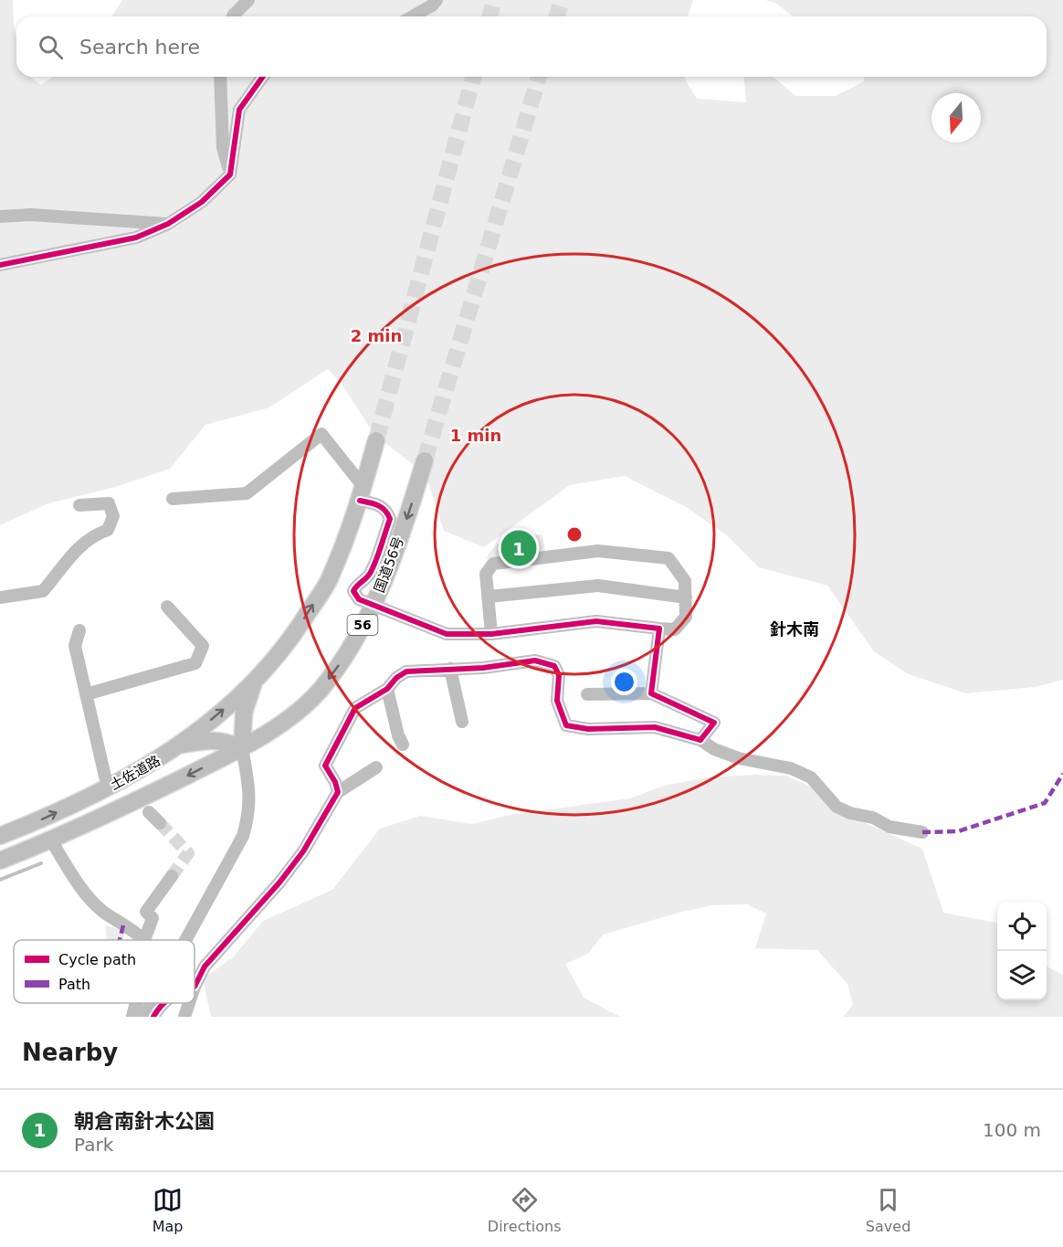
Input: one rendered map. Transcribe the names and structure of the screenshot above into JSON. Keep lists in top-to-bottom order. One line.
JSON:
{"streets":{"highway":["国道56号","56","土佐道路"]},"crossings":[["国道56号","土佐道路"]],"districts":["針木南"],"legend":["Cycle path","Path"],"north":"bottom","page":{"search":"Search here","pins":"1","heading":"Nearby","list":[{"mark":"1","name":"朝倉南針木公園","note":"Park","value":"100 m"}],"nav":["Map","Directions","Saved"]},"rings":["2 min","1 min"]}
